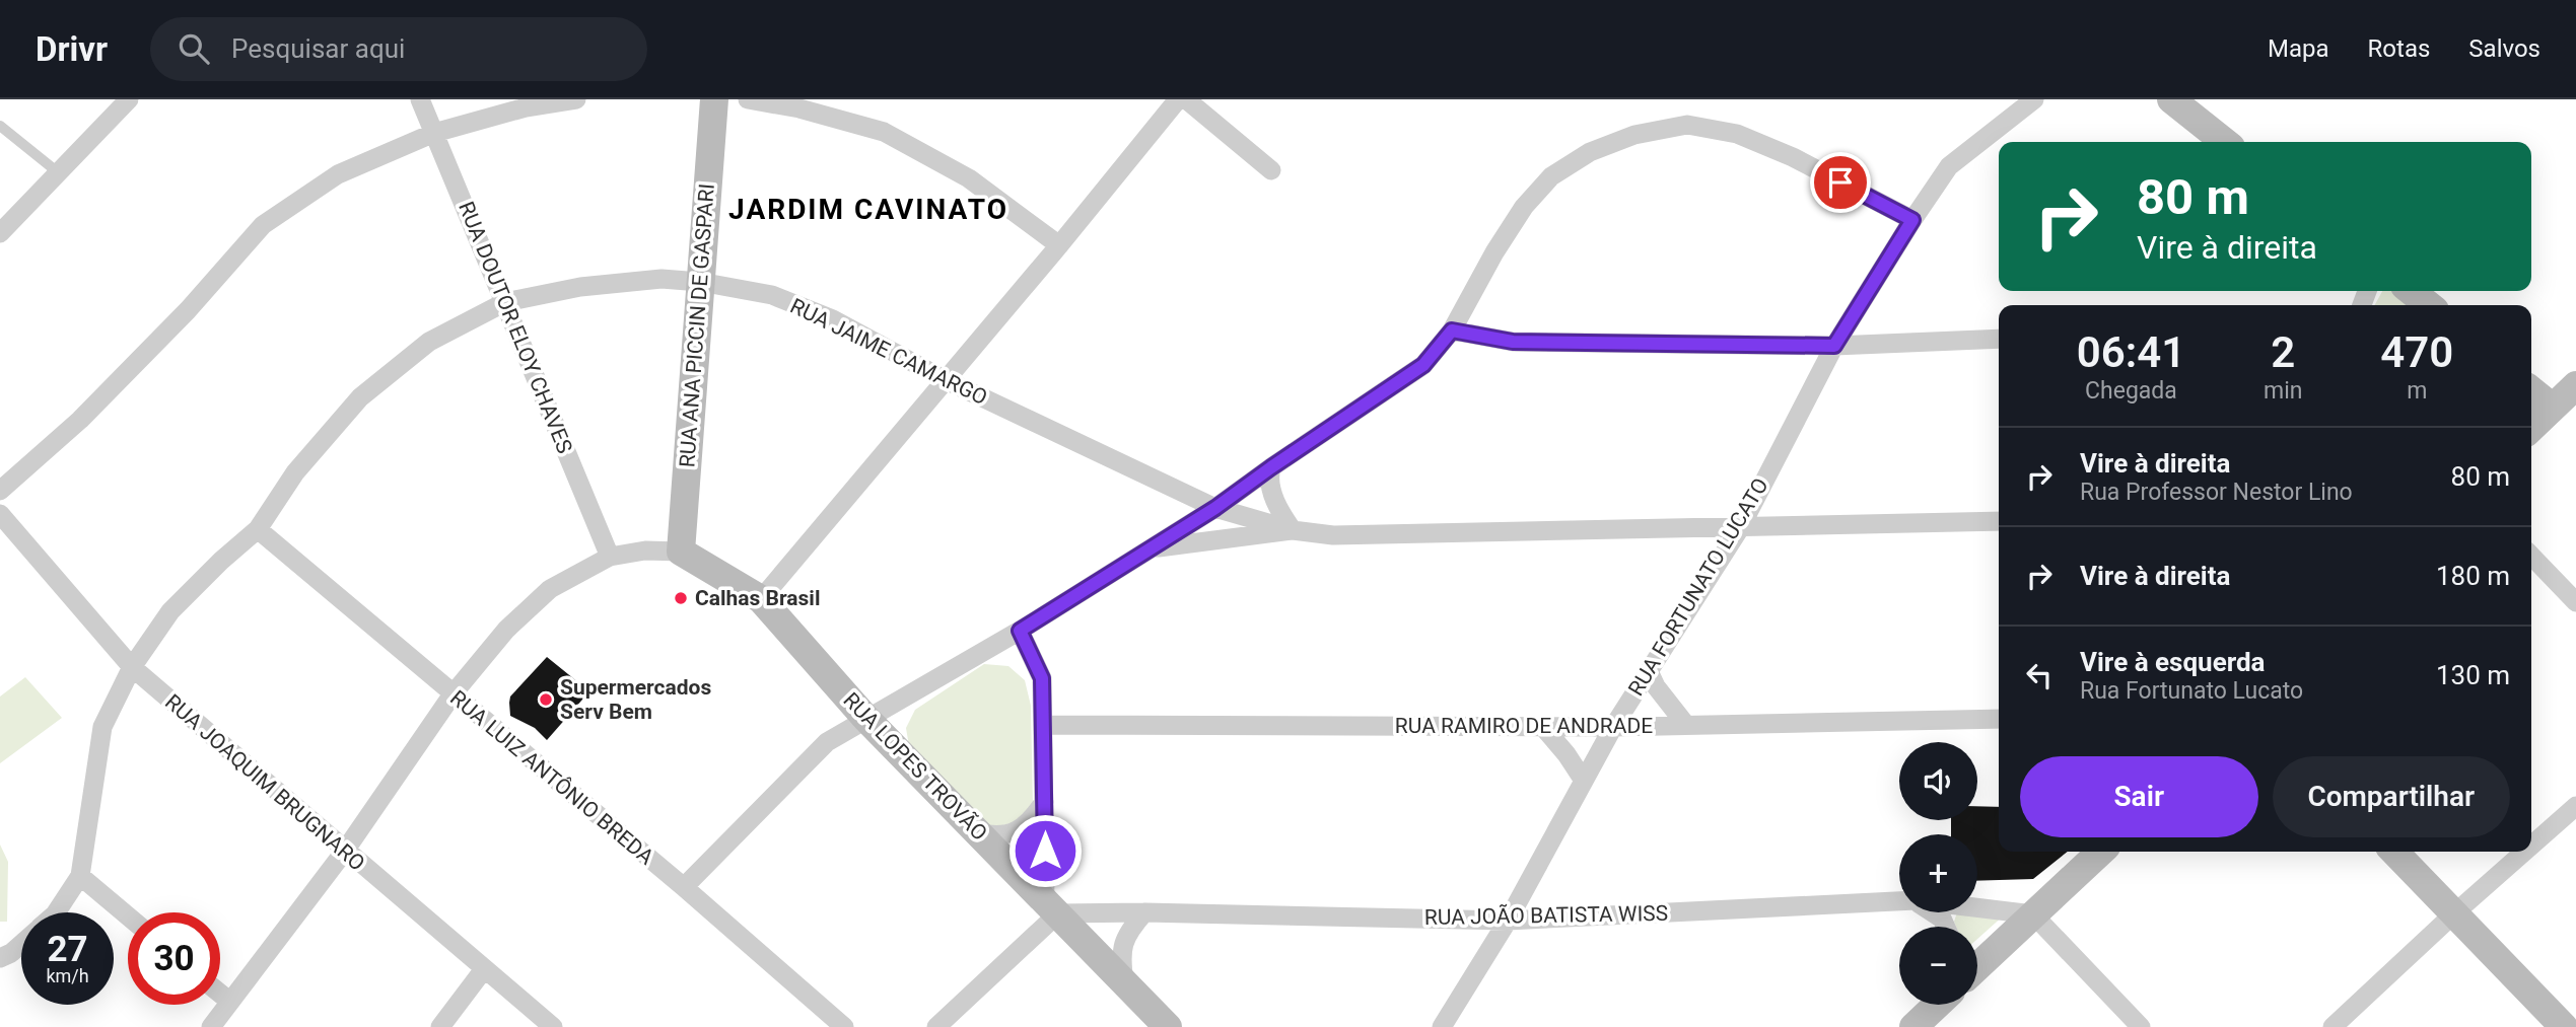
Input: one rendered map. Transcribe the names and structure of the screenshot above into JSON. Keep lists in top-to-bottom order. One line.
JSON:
{"streets":{"main road":["RUA ANA PICCIN DE GASPARI","RUA LOPES TROVÃO"],"street":["RUA DOUTOR ELOY CHAVES","RUA JAIME CAMARGO","RUA FORTUNATO LUCATO","RUA RAMIRO DE ANDRADE","RUA LUIZ ANTÔNIO BREDA","RUA JOAQUIM BRUGNARO","RUA JOÃO BATISTA WISS"]},"crossings":[["RUA ANA PICCIN DE GASPARI","RUA JAIME CAMARGO"],["RUA ANA PICCIN DE GASPARI","RUA LOPES TROVÃO"],["RUA DOUTOR ELOY CHAVES","RUA JAIME CAMARGO"],["RUA JAIME CAMARGO","RUA LUIZ ANTÔNIO BREDA"],["RUA JAIME CAMARGO","RUA JOAQUIM BRUGNARO"],["RUA FORTUNATO LUCATO","RUA RAMIRO DE ANDRADE"],["RUA FORTUNATO LUCATO","RUA JOÃO BATISTA WISS"],["RUA LOPES TROVÃO","RUA JOÃO BATISTA WISS"]],"districts":["JARDIM CAVINATO"],"places":["Calhas Brasil","Supermercados Serv Bem"],"page":{"header":"Drivr","search":"Pesquisar aqui","nav":["Mapa","Rotas","Salvos"],"turn":["80 m","Vire à direita"],"eta":["06:41","Chegada","2","min","470","m"],"list":[{"name":"Vire à direita","note":"Rua Professor Nestor Lino","value":"80 m"},{"name":"Vire à direita","value":"180 m"},{"name":"Vire à esquerda","note":"Rua Fortunato Lucato","value":"130 m"}],"map_buttons":["+","−"],"buttons":["Sair","Compartilhar"],"speed":"27 km/h","limit":"30"}}
